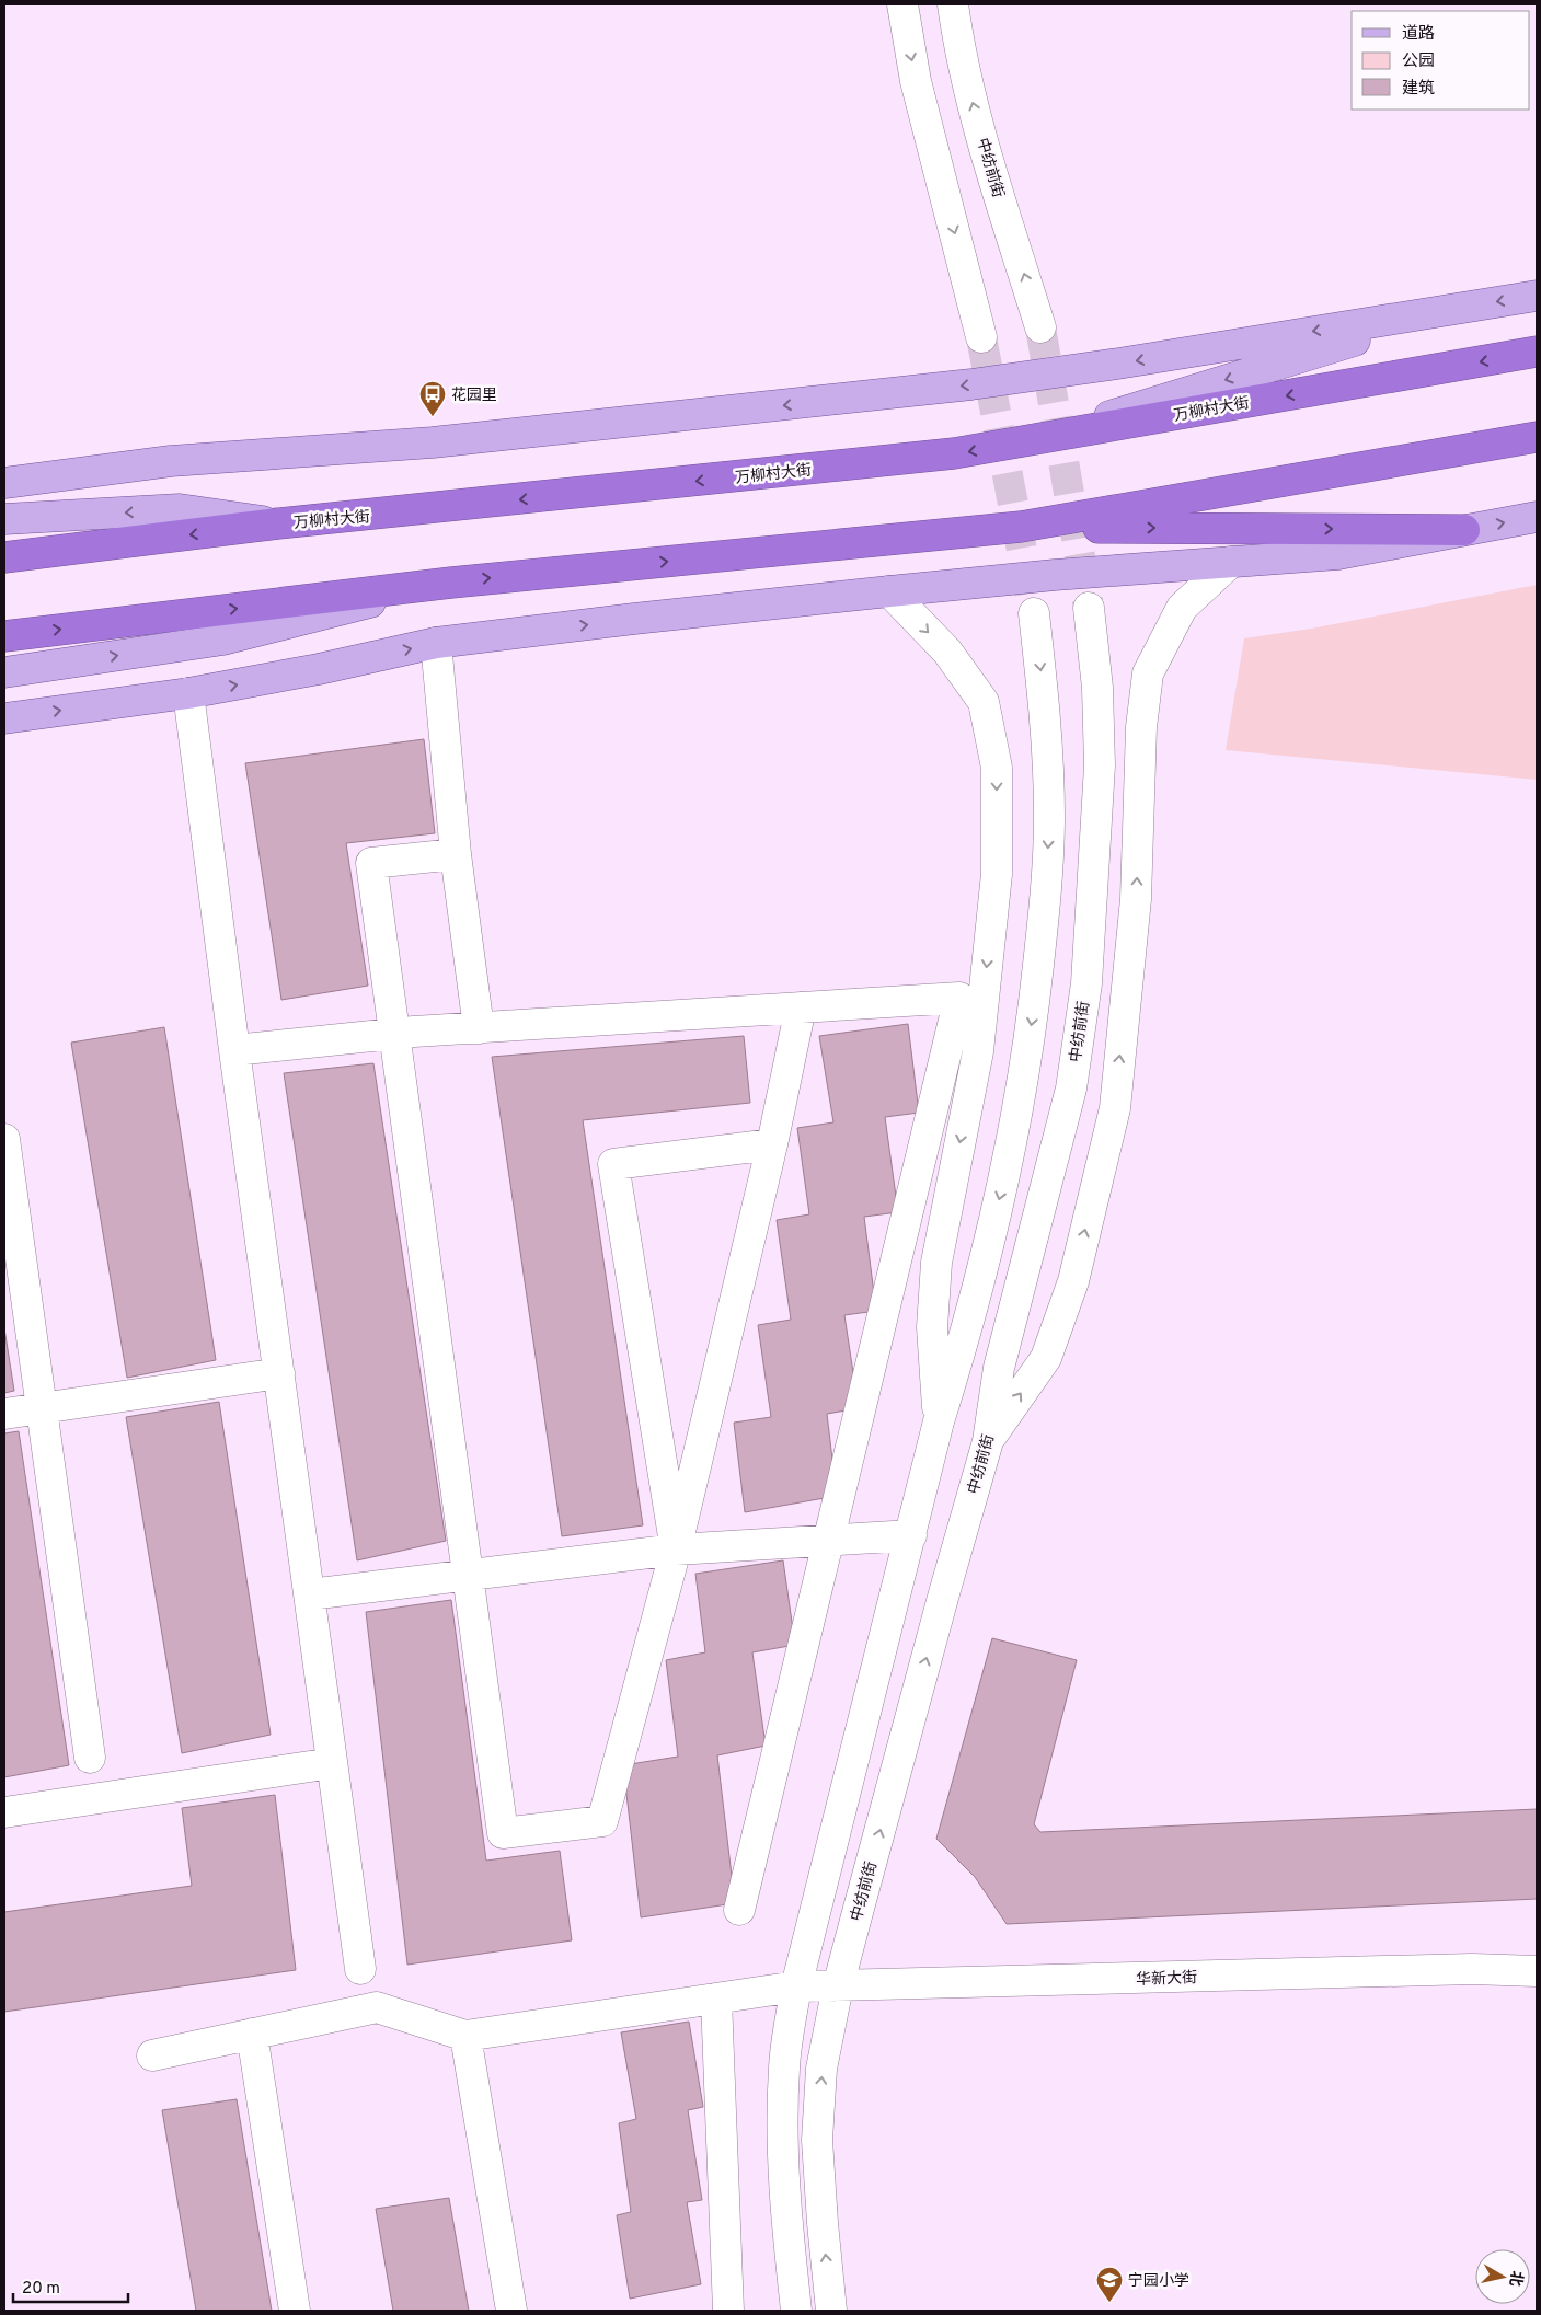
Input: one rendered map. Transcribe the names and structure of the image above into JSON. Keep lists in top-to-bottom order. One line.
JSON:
{"streets":{"highway":["万柳村大街"],"street":["中纺前街","华新大街"]},"crossings":[["中纺前街","华新大街"]],"places":{"bus stop":["花园里"],"school or university":["宁园小学"]},"legend":["道路","公园","建筑"],"scale_bar":"20 m","north":"right"}
